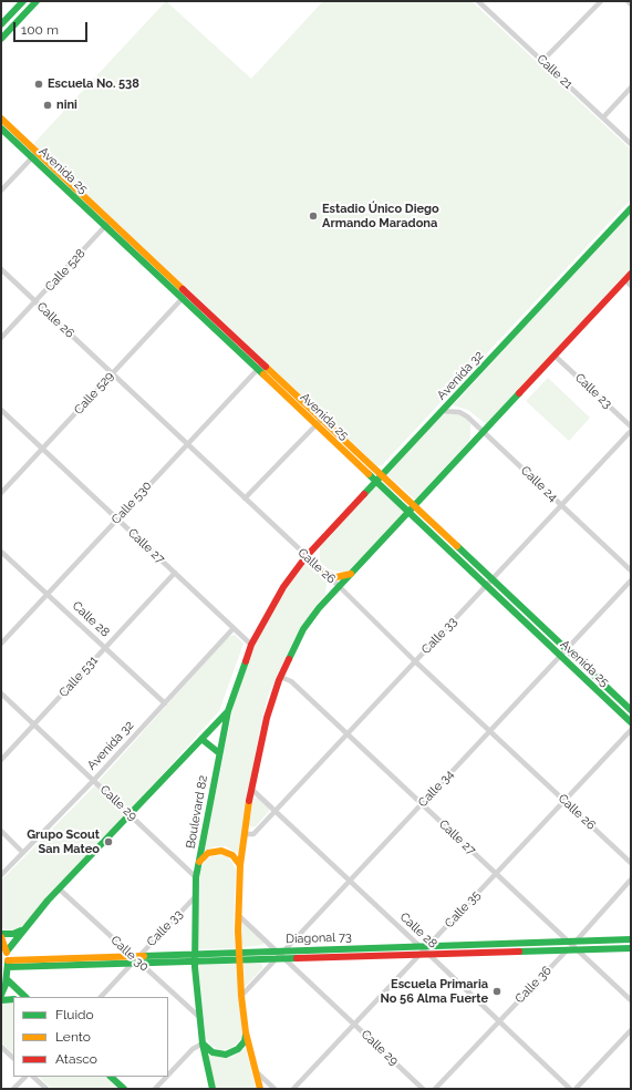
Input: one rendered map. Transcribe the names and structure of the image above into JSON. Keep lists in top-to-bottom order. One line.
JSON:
{"streets":{"main road":["Avenida 25","Avenida 32","Boulevard 82","Diagonal 73"],"street":["Calle 21","Calle 528","Calle 26","Calle 23","Calle 529","Calle 24","Calle 530","Calle 27","Calle 28","Calle 33","Calle 531","Calle 34","Calle 29","Calle 35","Calle 30","Calle 36"]},"crossings":[["Avenida 25","Calle 528"],["Avenida 25","Avenida 32"],["Avenida 25","Calle 529"],["Avenida 25","Calle 530"],["Avenida 25","Calle 33"],["Avenida 25","Calle 34"],["Calle 528","Calle 26"],["Calle 26","Avenida 32"],["Calle 26","Calle 529"],["Calle 26","Calle 530"],["Calle 26","Calle 33"],["Calle 26","Calle 34"],["Calle 26","Boulevard 82"],["Calle 26","Calle 35"],["Avenida 32","Calle 24"],["Avenida 32","Calle 27"],["Avenida 32","Calle 28"],["Avenida 32","Calle 29"],["Avenida 32","Boulevard 82"],["Calle 529","Calle 27"],["Calle 24","Calle 33"],["Calle 530","Calle 27"],["Calle 530","Calle 28"],["Calle 27","Calle 33"],["Calle 27","Calle 531"],["Calle 27","Calle 34"],["Calle 27","Boulevard 82"],["Calle 27","Calle 35"],["Calle 27","Diagonal 73"],["Calle 27","Calle 36"],["Calle 28","Calle 33"],["Calle 28","Calle 531"],["Calle 28","Calle 34"],["Calle 28","Calle 35"],["Calle 28","Diagonal 73"],["Calle 28","Calle 36"],["Calle 33","Boulevard 82"],["Calle 33","Diagonal 73"],["Calle 33","Calle 30"],["Calle 531","Calle 29"],["Calle 34","Calle 29"],["Calle 34","Diagonal 73"],["Calle 29","Boulevard 82"],["Calle 29","Calle 35"],["Calle 29","Diagonal 73"],["Boulevard 82","Diagonal 73"],["Boulevard 82","Calle 30"],["Calle 35","Diagonal 73"],["Diagonal 73","Calle 30"],["Diagonal 73","Calle 36"]],"places":["Escuela No. 538","nini","Estadio Único Diego Armando Maradona","Grupo Scout San Mateo","Escuela Primaria No 56 Alma Fuerte"],"legend":["Fluido","Lento","Atasco"],"scale_bar":"100 m"}
